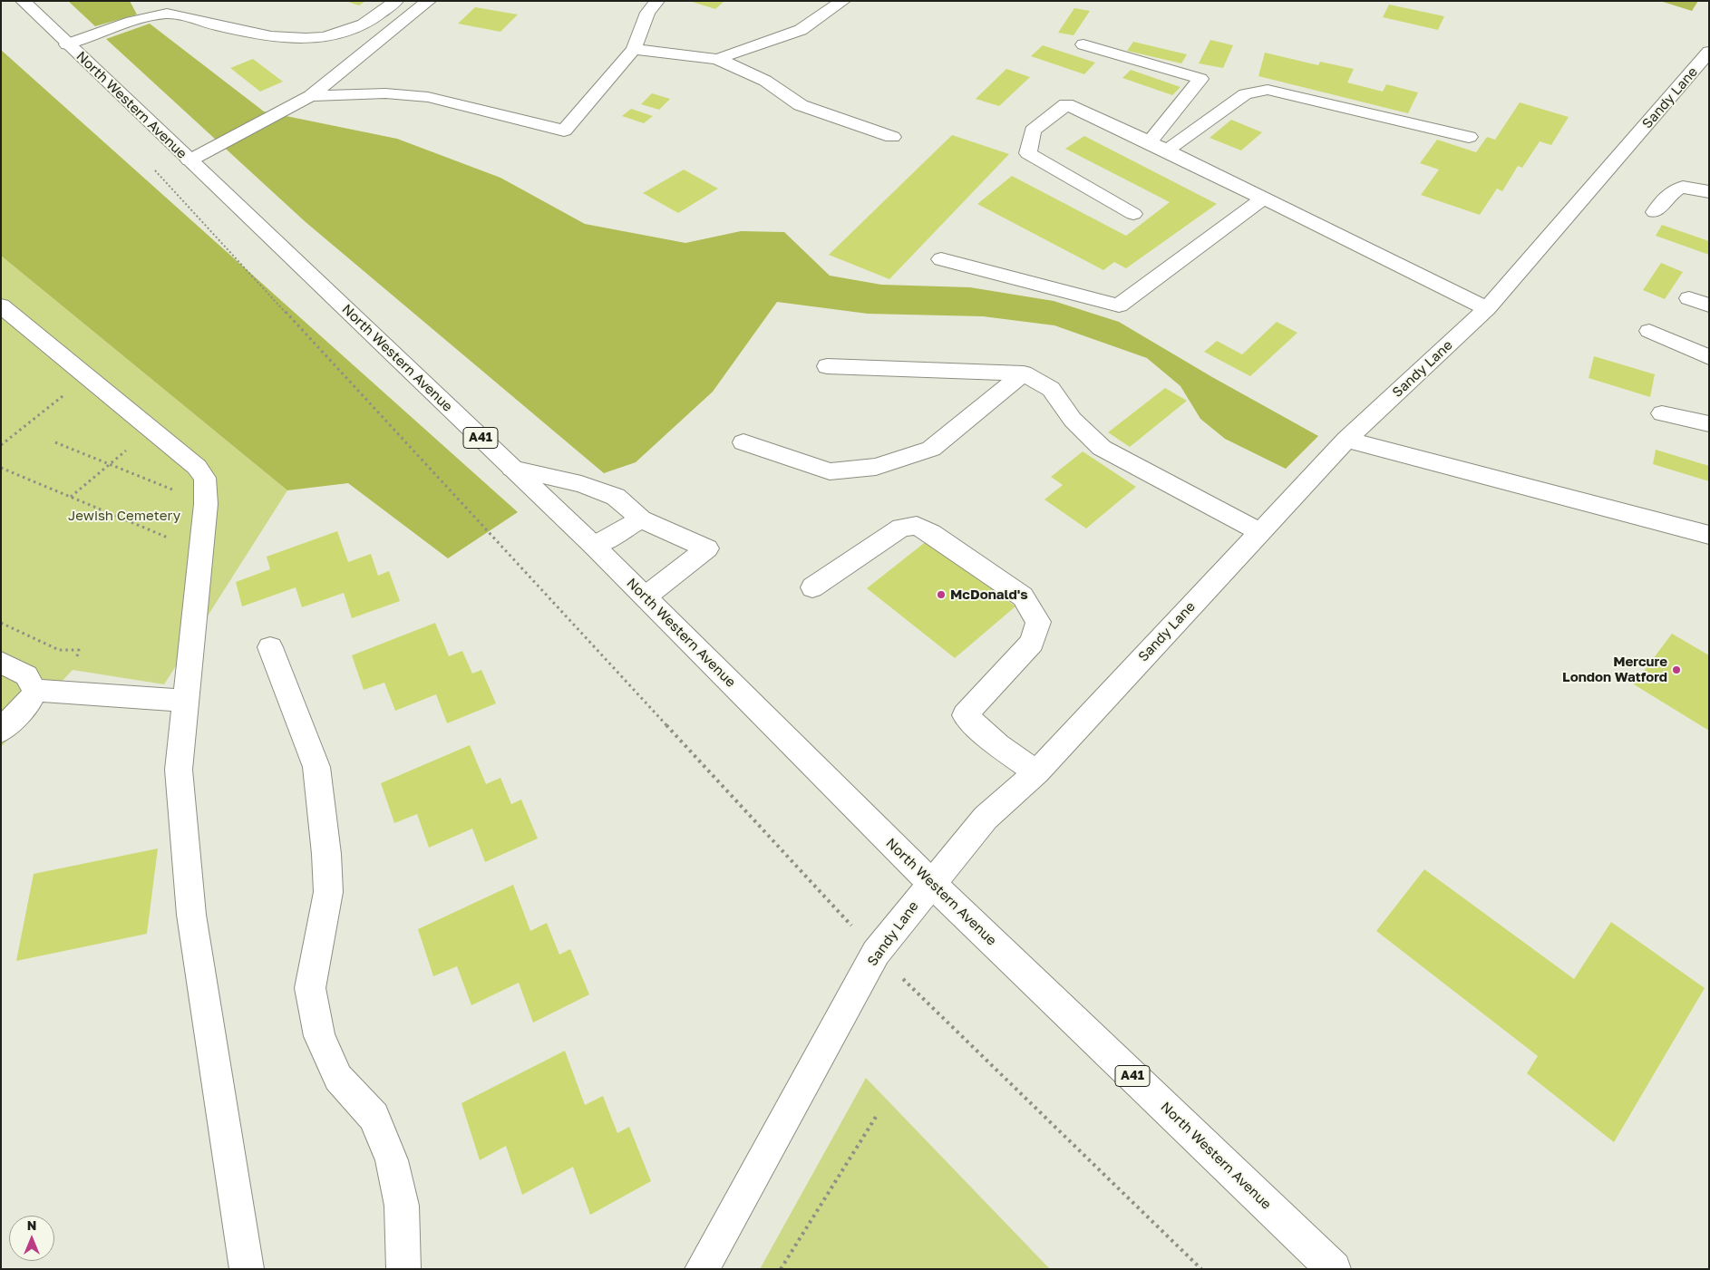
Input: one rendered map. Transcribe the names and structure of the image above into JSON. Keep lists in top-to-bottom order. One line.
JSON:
{"streets":{"main road":["Sandy Lane","North Western Avenue","A41"]},"crossings":[["Sandy Lane","North Western Avenue"]],"parks":["Jewish Cemetery"],"places":["McDonald's","Mercure London Watford"],"north":"top"}
